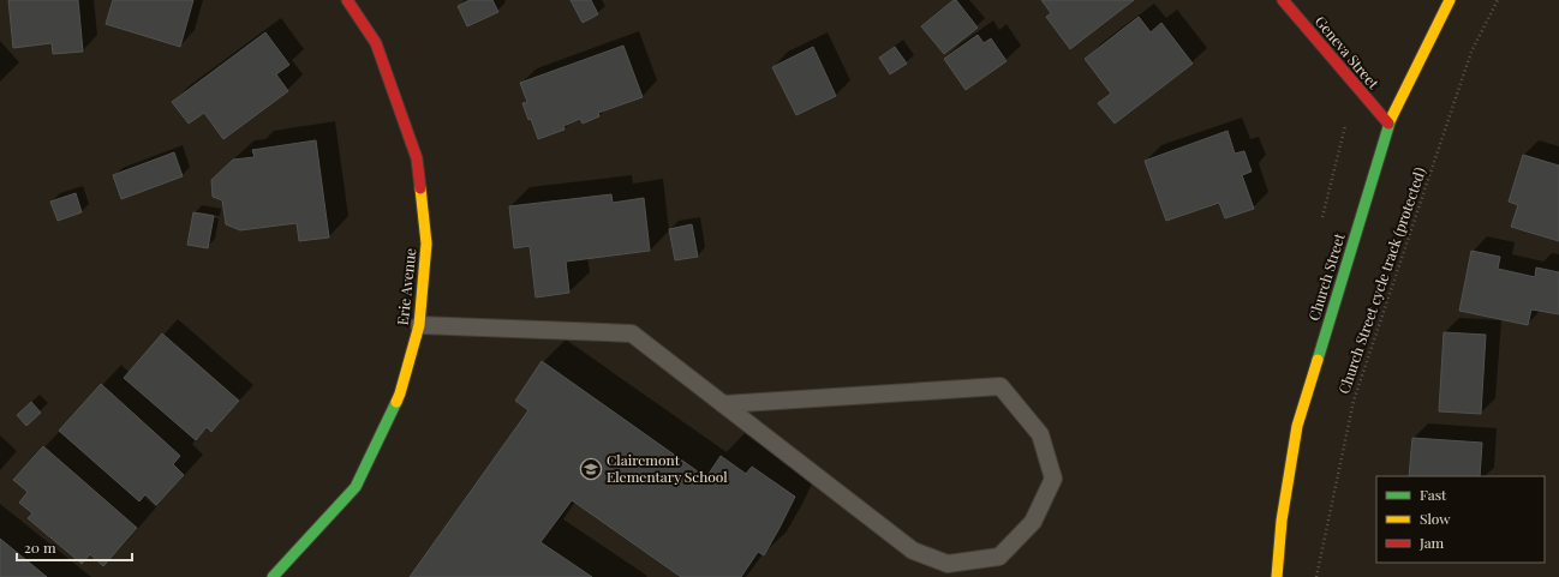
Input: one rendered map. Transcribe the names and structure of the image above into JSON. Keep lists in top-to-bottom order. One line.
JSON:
{"streets":{"street":["Geneva Street","Church Street","Erie Avenue"],"path":["Church Street cycle track (protected)"]},"crossings":[["Geneva Street","Church Street"]],"places":{"school or university":["Clairemont Elementary School"]},"legend":["Fast","Slow","Jam"],"scale_bar":"20 m"}
